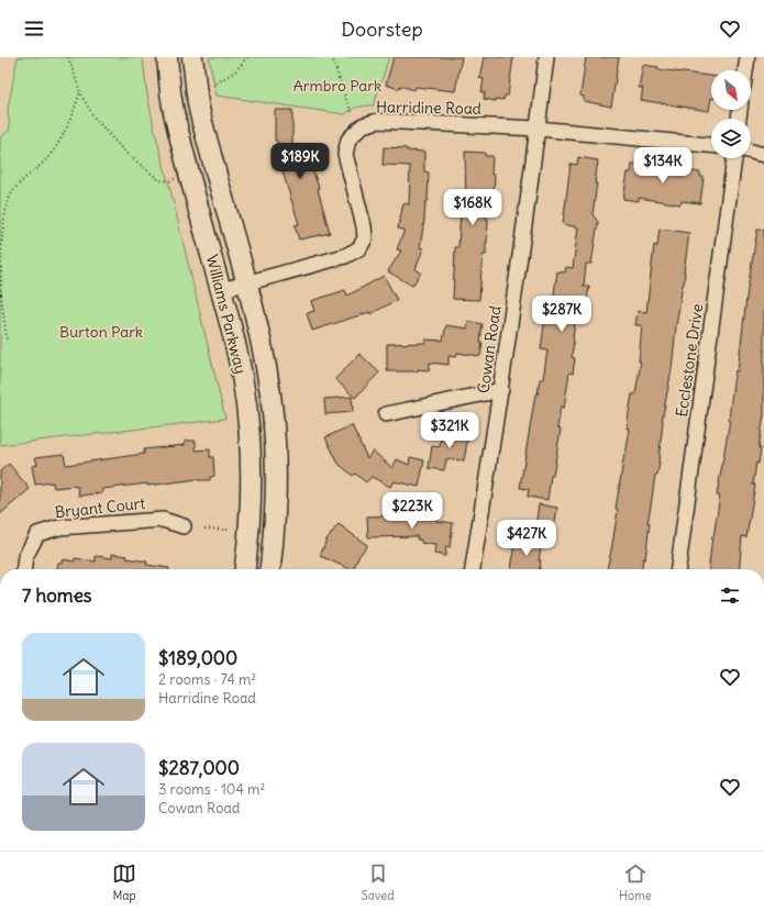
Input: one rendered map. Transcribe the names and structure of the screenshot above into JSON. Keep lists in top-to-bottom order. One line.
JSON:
{"streets":{"main road":["Williams Parkway"],"street":["Harridine Road","Cowan Road","Ecclestone Drive","Bryant Court"]},"crossings":[["Harridine Road","Williams Parkway"],["Harridine Road","Cowan Road"]],"parks":["Armbro Park","Burton Park"],"north":"bottom right","page":{"header":"Doorstep","price":["$189K","$134K","$168K","$287K","$321K","$223K","$427K"],"heading":"7 homes","list":[{"name":"$189,000","note":"2 rooms · 74 m² · Harridine Road"},{"name":"$287,000","note":"3 rooms · 104 m² · Cowan Road"}],"tabs":["Map","Saved","Home"]}}
